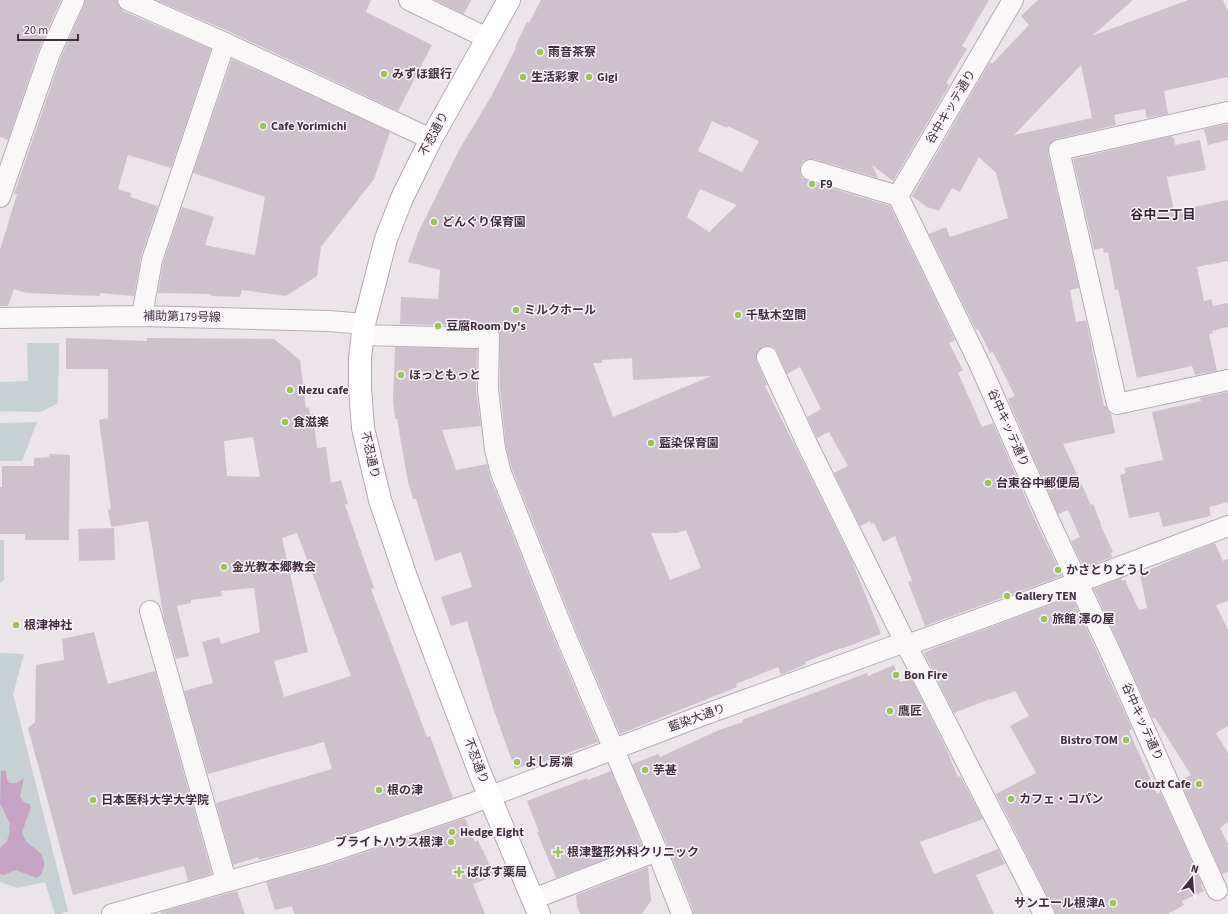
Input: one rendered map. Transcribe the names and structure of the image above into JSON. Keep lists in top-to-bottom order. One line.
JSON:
{"streets":{"main road":["不忍通り"],"street":["谷中キッテ通り","補助第179号線","藍染大通り"]},"crossings":[["谷中キッテ通り","藍染大通り"],["不忍通り","補助第179号線"],["不忍通り","藍染大通り"],["補助第179号線","藍染大通り"]],"districts":["谷中二丁目"],"places":{"other":["雨音茶寮","みずほ銀行","生活彩家","Gigi","Cafe Yorimichi","F9","どんぐり保育園","ミルクホール","千駄木空間","豆腐Room Dy's","ほっともっと","Nezu cafe","食滋楽","藍染保育園","台東谷中郵便局","金光教本郷教会","かさとりどうし","Gallery TEN","旅館 澤の屋","根津神社","Bon Fire","鷹匠","Bistro TOM","よし房凛","芋甚","Couzt Cafe","根の津","カフェ・コパン","日本医科大学大学院","Hedge Eight","ブライトハウス根津","サンエール根津A"],"health":["根津整形外科クリニック","ぱぱす薬局"]},"scale_bar":"20 m","north":"top"}
